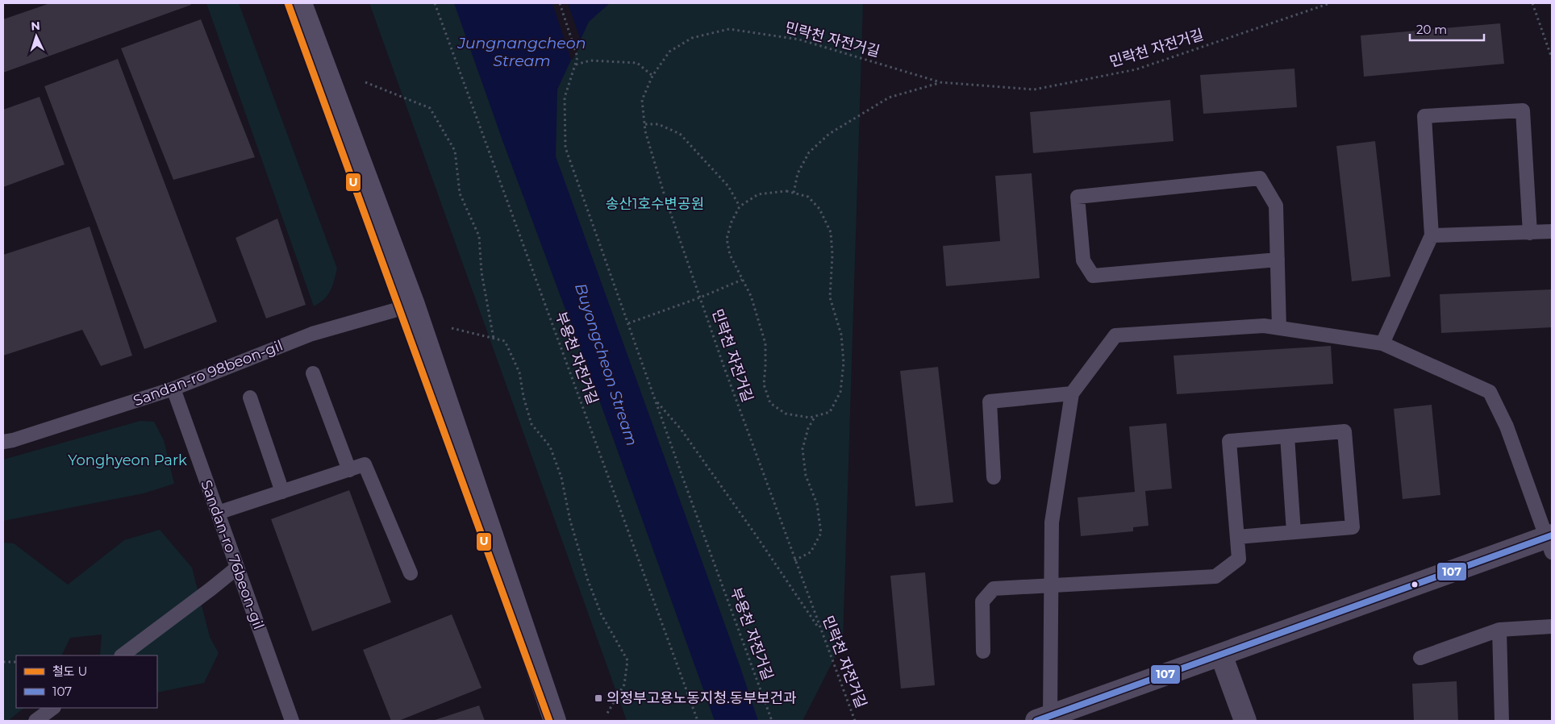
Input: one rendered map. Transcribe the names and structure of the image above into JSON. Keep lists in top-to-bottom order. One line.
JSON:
{"streets":{"lane":["Sandan-ro 98beon-gil","Sandan-ro 76beon-gil"],"path":["민락천 자전거길","부용천 자전거길"]},"crossings":[["Sandan-ro 98beon-gil","Sandan-ro 76beon-gil"]],"water":["Jungnangcheon Stream","Buyongcheon Stream"],"parks":["송산1호수변공원","Yonghyeon Park"],"places":{"transit":["의정부고용노동지청.동부보건과"]},"lines":["rail line U","transit line 107"],"legend":["철도 U","107"],"scale_bar":"20 m","north":"top"}
